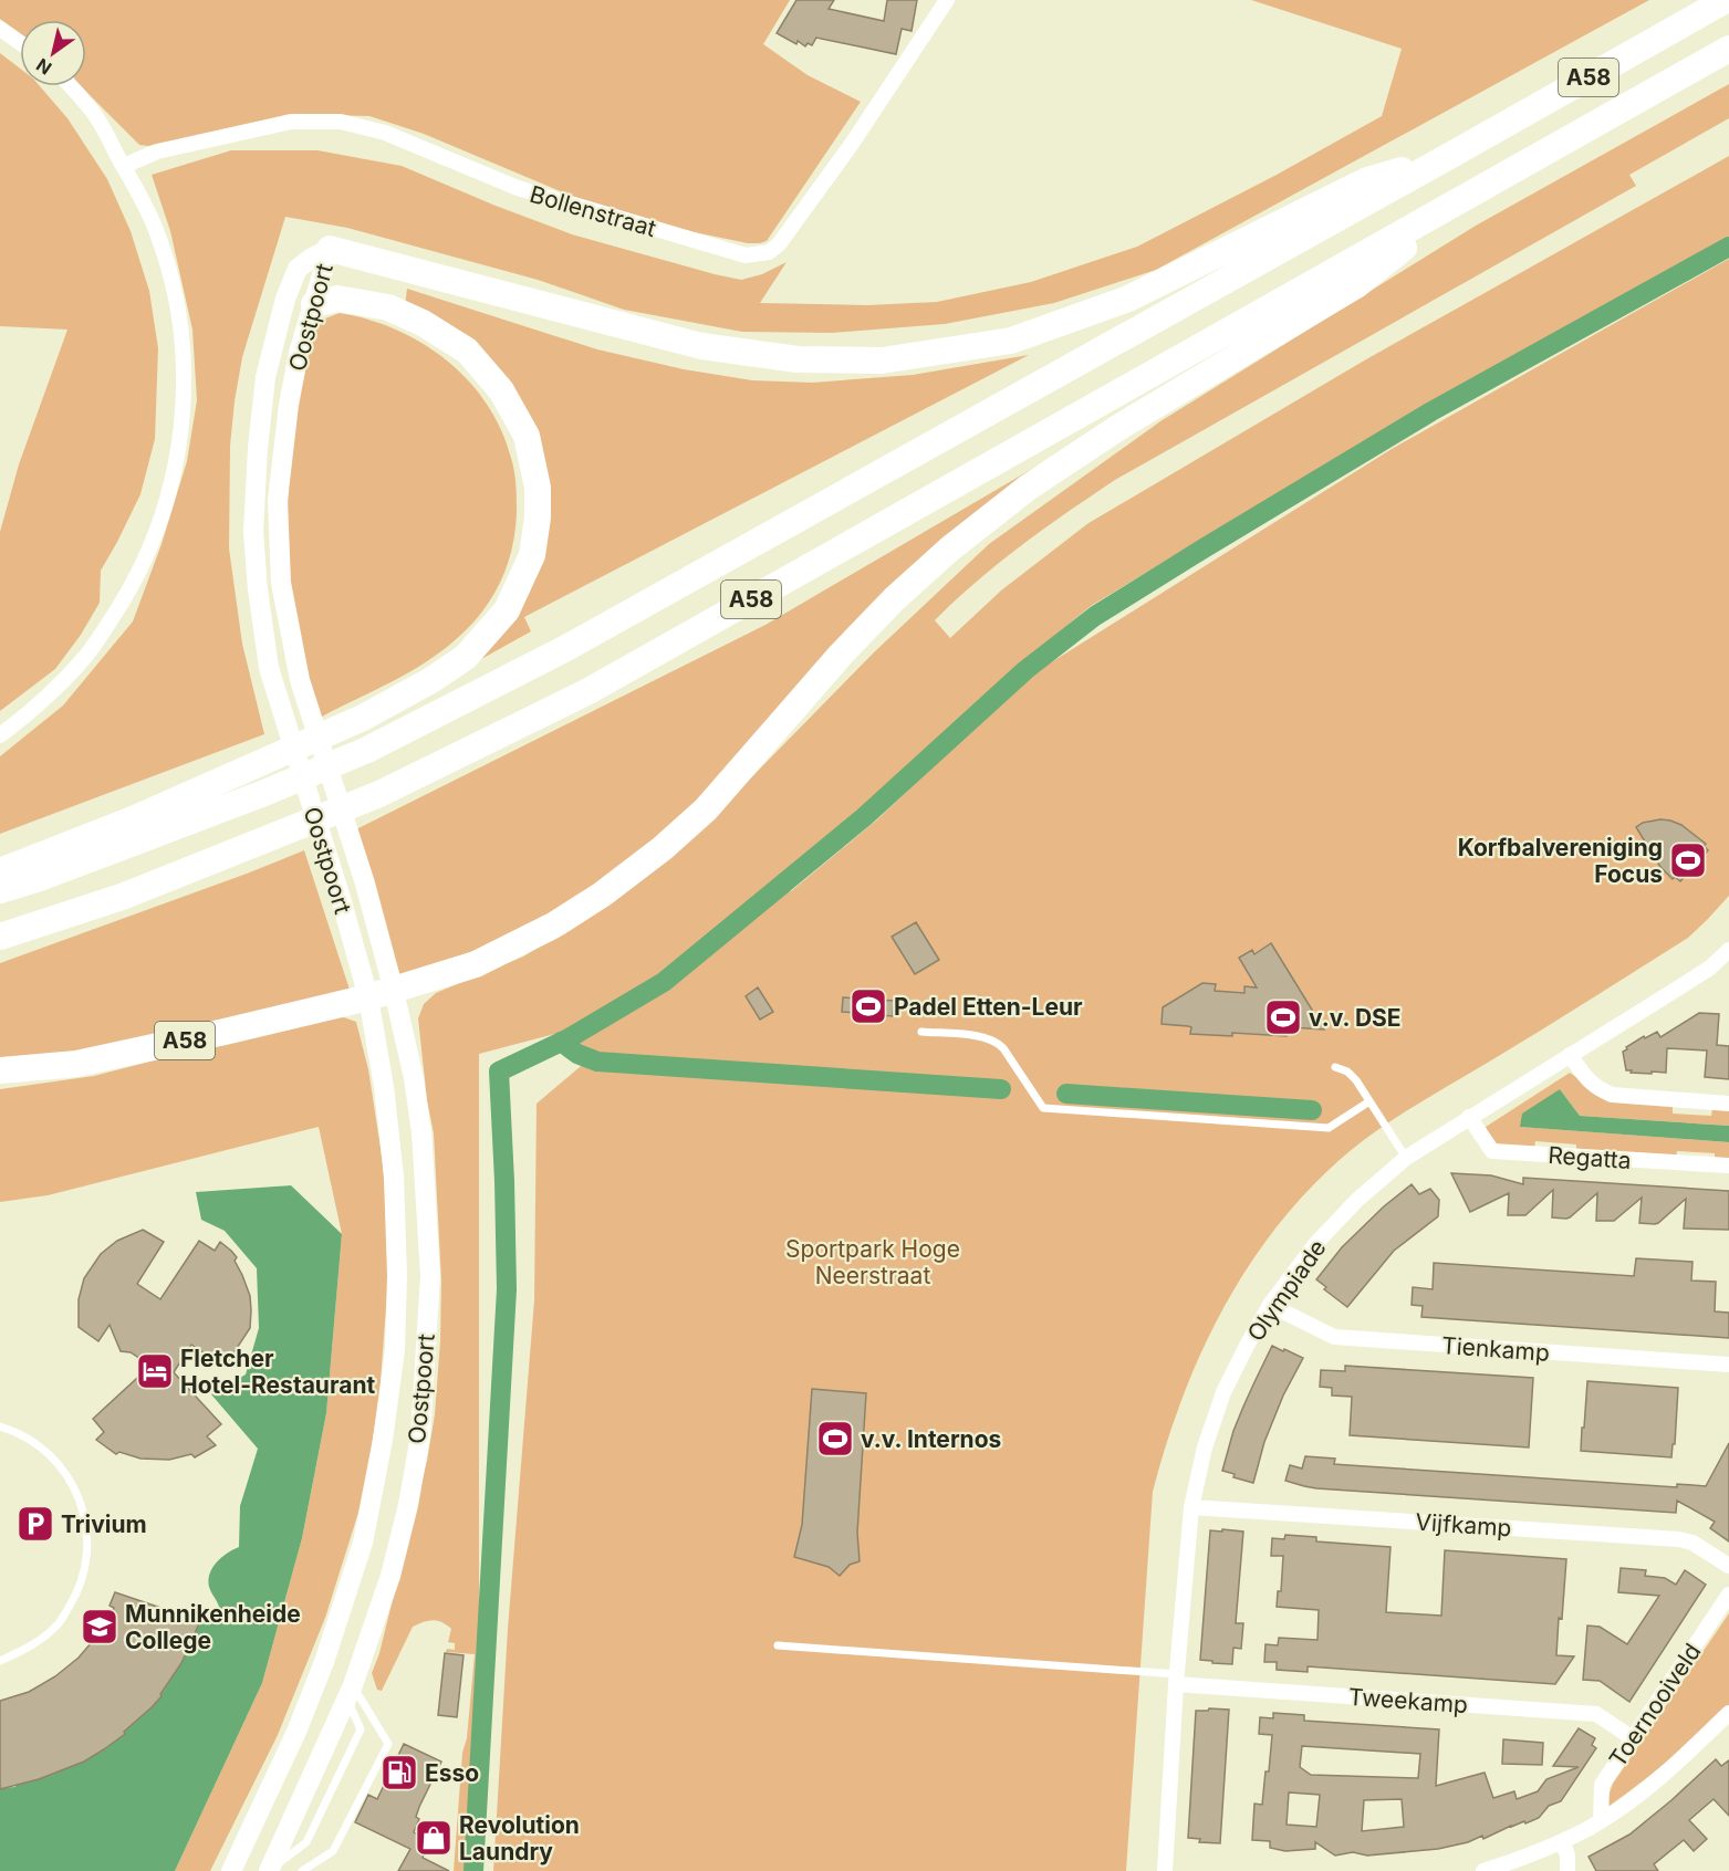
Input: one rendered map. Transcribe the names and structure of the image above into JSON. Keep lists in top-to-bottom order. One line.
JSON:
{"streets":{"highway":["A58"],"main road":["Oostpoort"],"street":["Bollenstraat","Regatta","Olympiade","Tienkamp","Vijfkamp","Tweekamp","Toernooiveld"]},"crossings":[["A58","Oostpoort"],["Regatta","Olympiade"],["Olympiade","Tienkamp"],["Olympiade","Vijfkamp"],["Olympiade","Tweekamp"],["Tweekamp","Toernooiveld"]],"parks":["Sportpark Hoge Neerstraat"],"places":{"sports":["Korfbalvereniging Focus","Padel Etten-Leur","v.v. DSE","v.v. Internos"],"hotel":["Fletcher Hotel-Restaurant"],"parking":["Trivium"],"school or university":["Munnikenheide College"],"fuel station":["Esso"],"shop":["Revolution Laundry"]},"north":"bottom left"}
